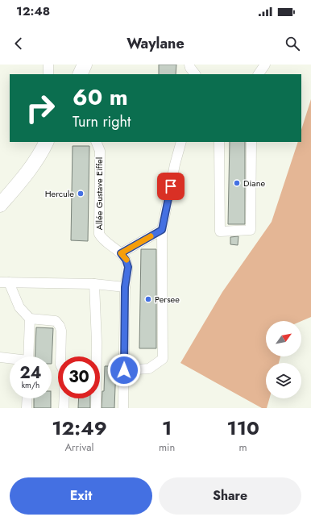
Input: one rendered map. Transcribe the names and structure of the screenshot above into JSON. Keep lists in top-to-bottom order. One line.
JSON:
{"streets":{"street":["Allée Gustave Eiffel"]},"places":["Diane","Hercule","Persee"],"north":"top right","page":{"status":"12:48","header":"Waylane","turn":["60 m","Turn right"],"speed":"24 km/h","limit":"30","eta":["12:49","Arrival","1","min","110","m"],"buttons":["Exit","Share"]}}
